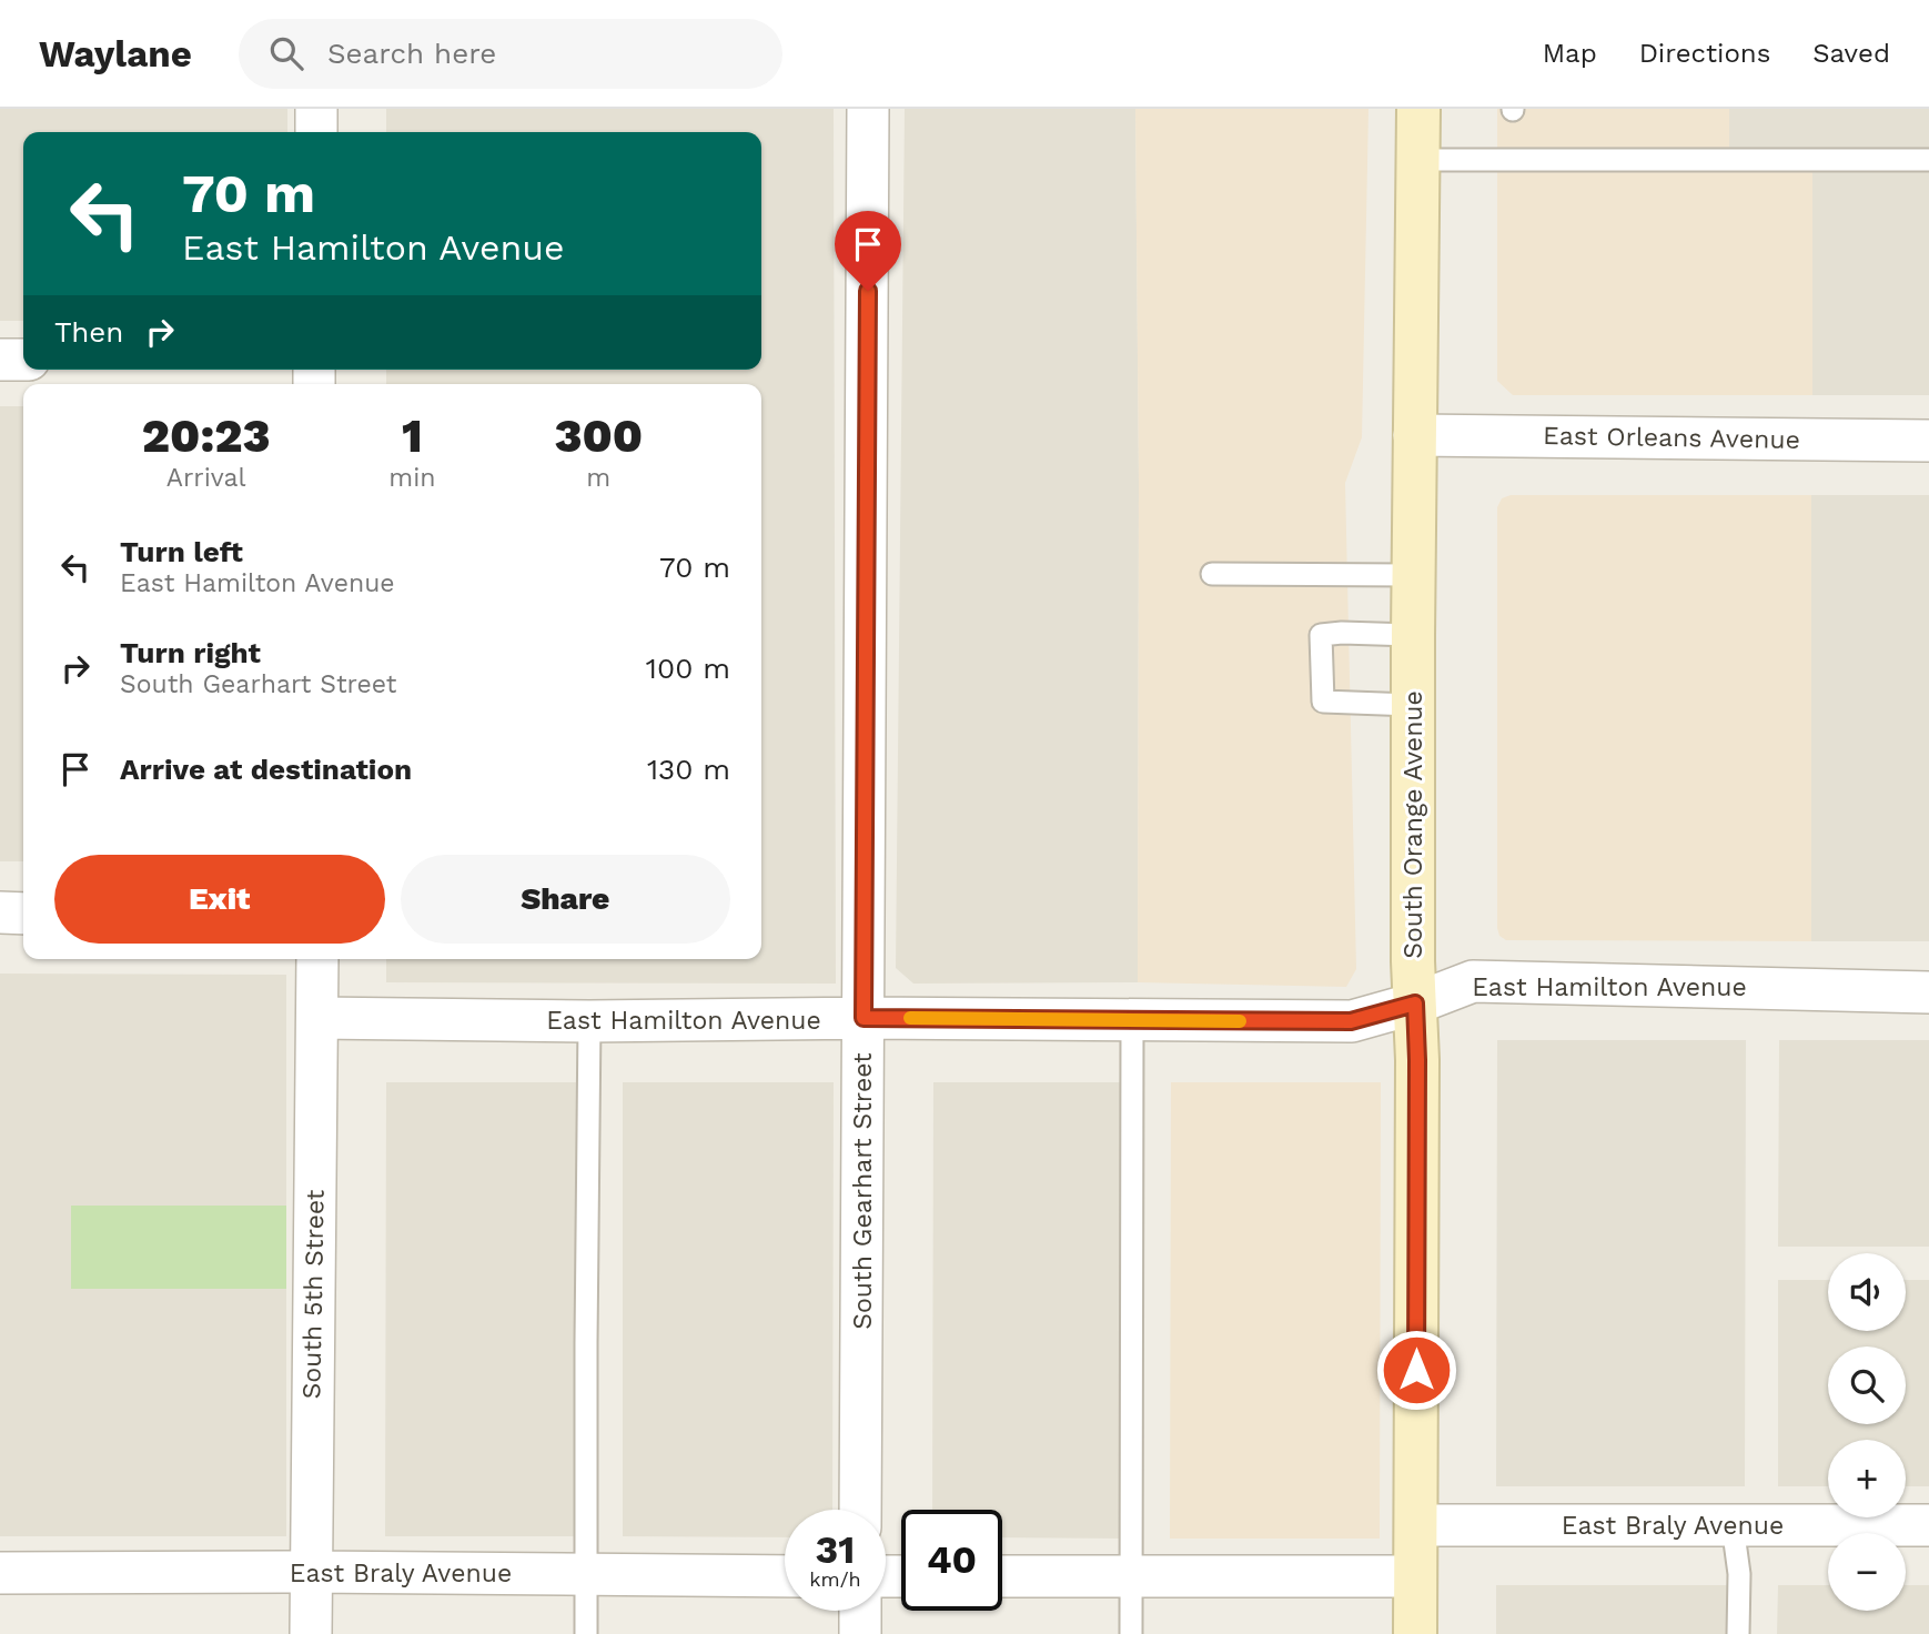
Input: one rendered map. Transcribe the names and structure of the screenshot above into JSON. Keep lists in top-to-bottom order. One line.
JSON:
{"streets":{"street":["East Orleans Avenue","South Orange Avenue","East Hamilton Avenue","South Gearhart Street","South 5th Street","East Braly Avenue"]},"crossings":[["East Orleans Avenue","South Orange Avenue"],["South Orange Avenue","East Hamilton Avenue"],["South Orange Avenue","East Braly Avenue"],["East Hamilton Avenue","South Gearhart Street"],["East Hamilton Avenue","South 5th Street"],["South 5th Street","East Braly Avenue"]],"page":{"header":"Waylane","search":"Search here","nav":["Map","Directions","Saved"],"turn":["70 m","East Hamilton Avenue"],"then":"Then","eta":["20:23","Arrival","1","min","300","m"],"list":[{"name":"Turn left","note":"East Hamilton Avenue","value":"70 m"},{"name":"Turn right","note":"South Gearhart Street","value":"100 m"},{"name":"Arrive at destination","value":"130 m"}],"buttons":["Exit","Share"],"map_buttons":["+","−"],"speed":"31 km/h","limit":"40"}}
